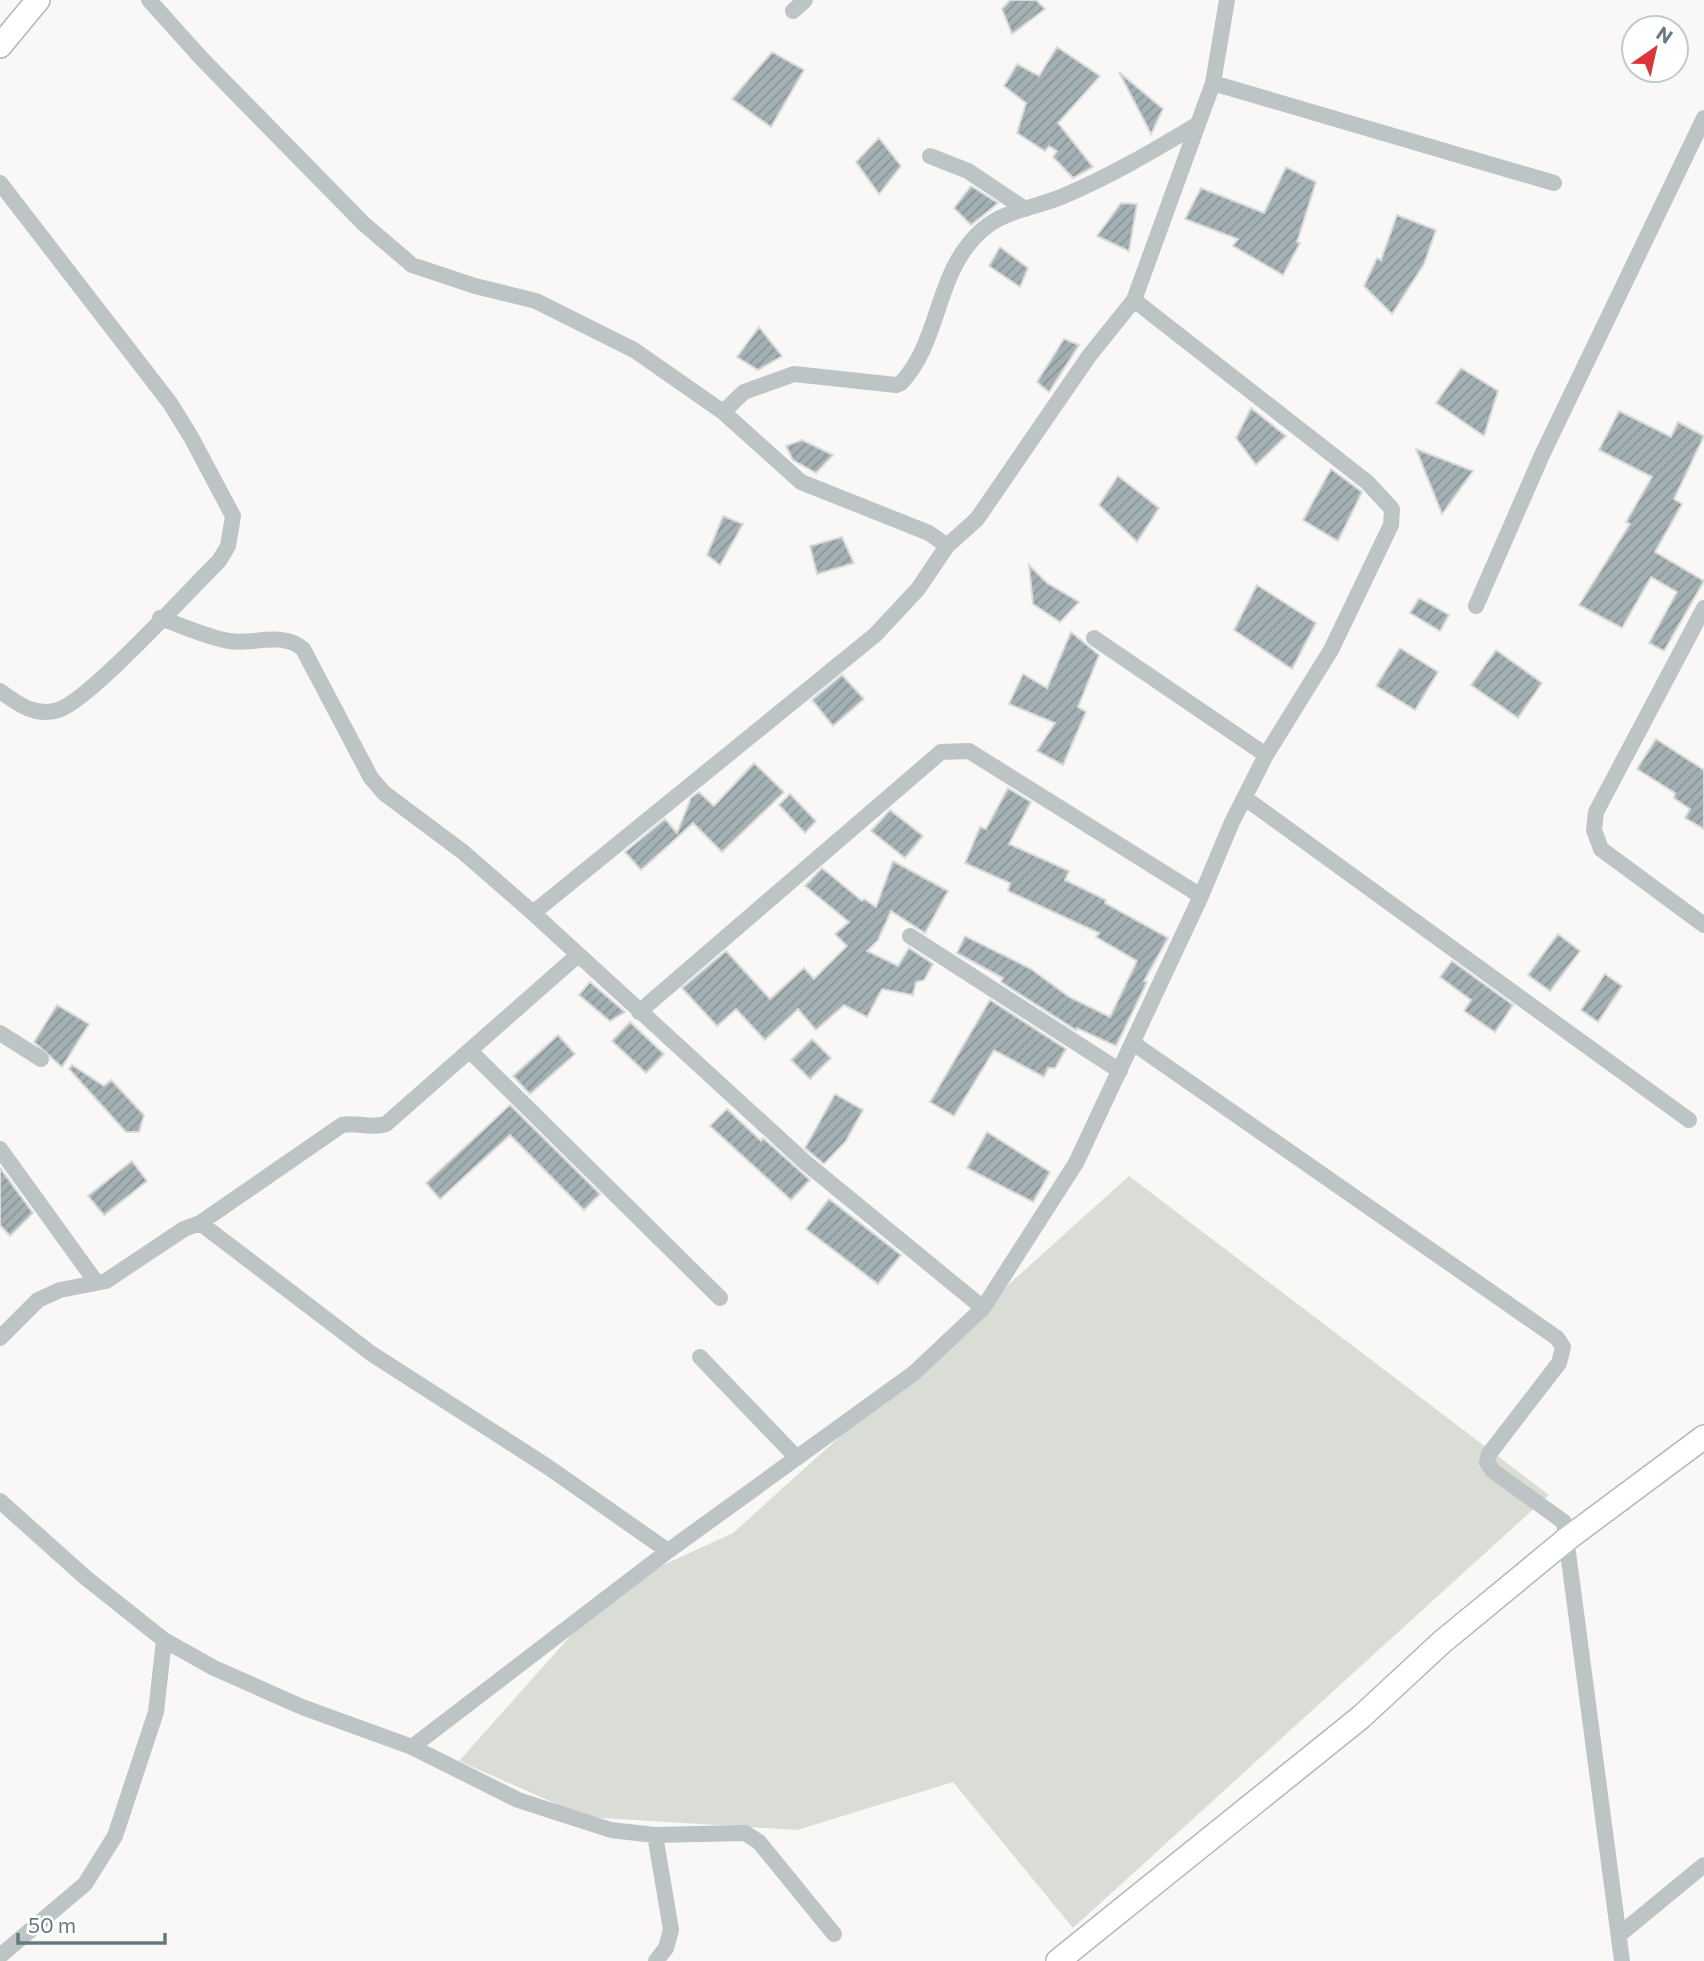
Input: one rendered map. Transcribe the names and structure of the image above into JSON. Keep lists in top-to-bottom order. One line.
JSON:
{"scale_bar":"50 m","north":"top right"}
